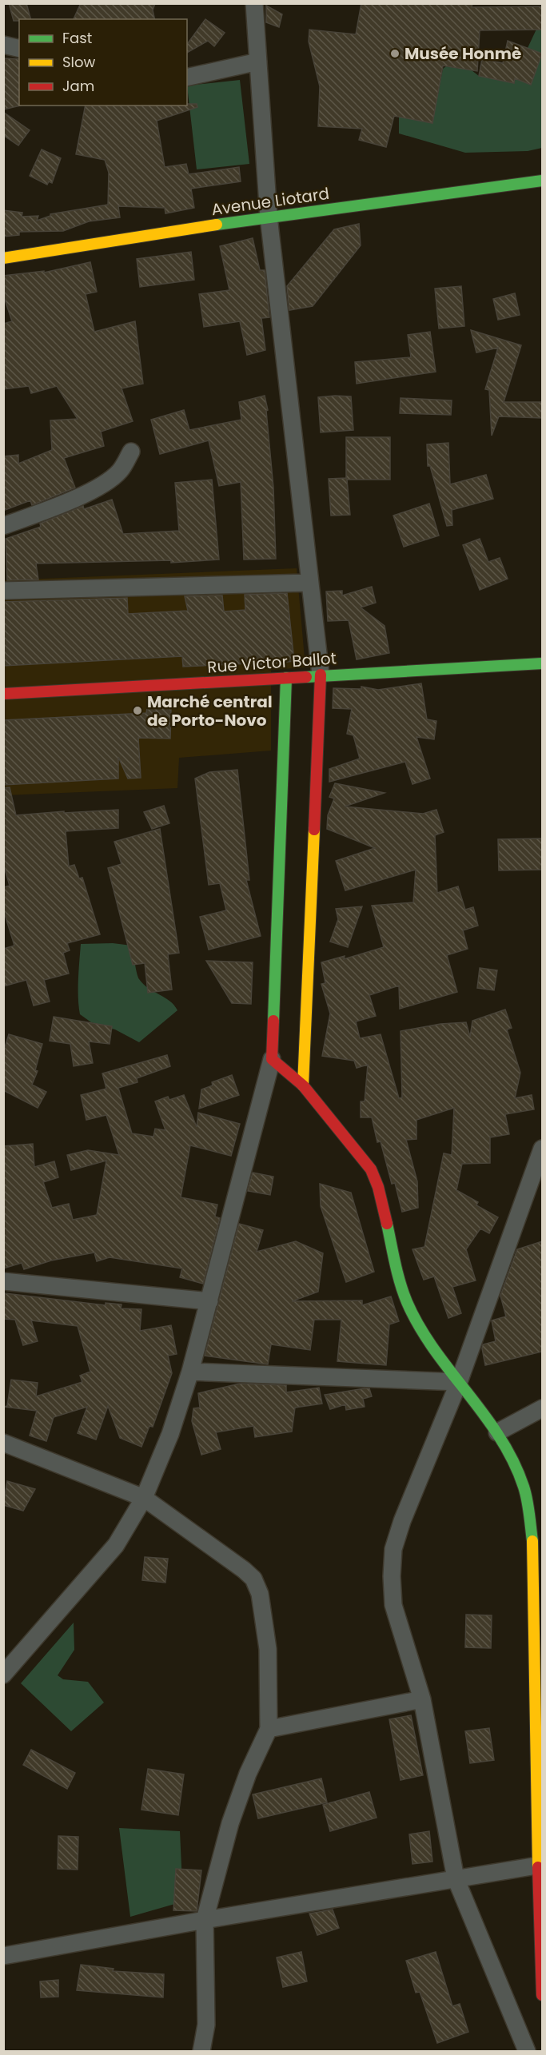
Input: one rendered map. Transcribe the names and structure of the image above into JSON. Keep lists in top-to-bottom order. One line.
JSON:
{"streets":{"street":["Avenue Liotard","Rue Victor Ballot"]},"places":["Musée Honmè","Marché central de Porto-Novo"],"legend":["Fast","Slow","Jam"]}
